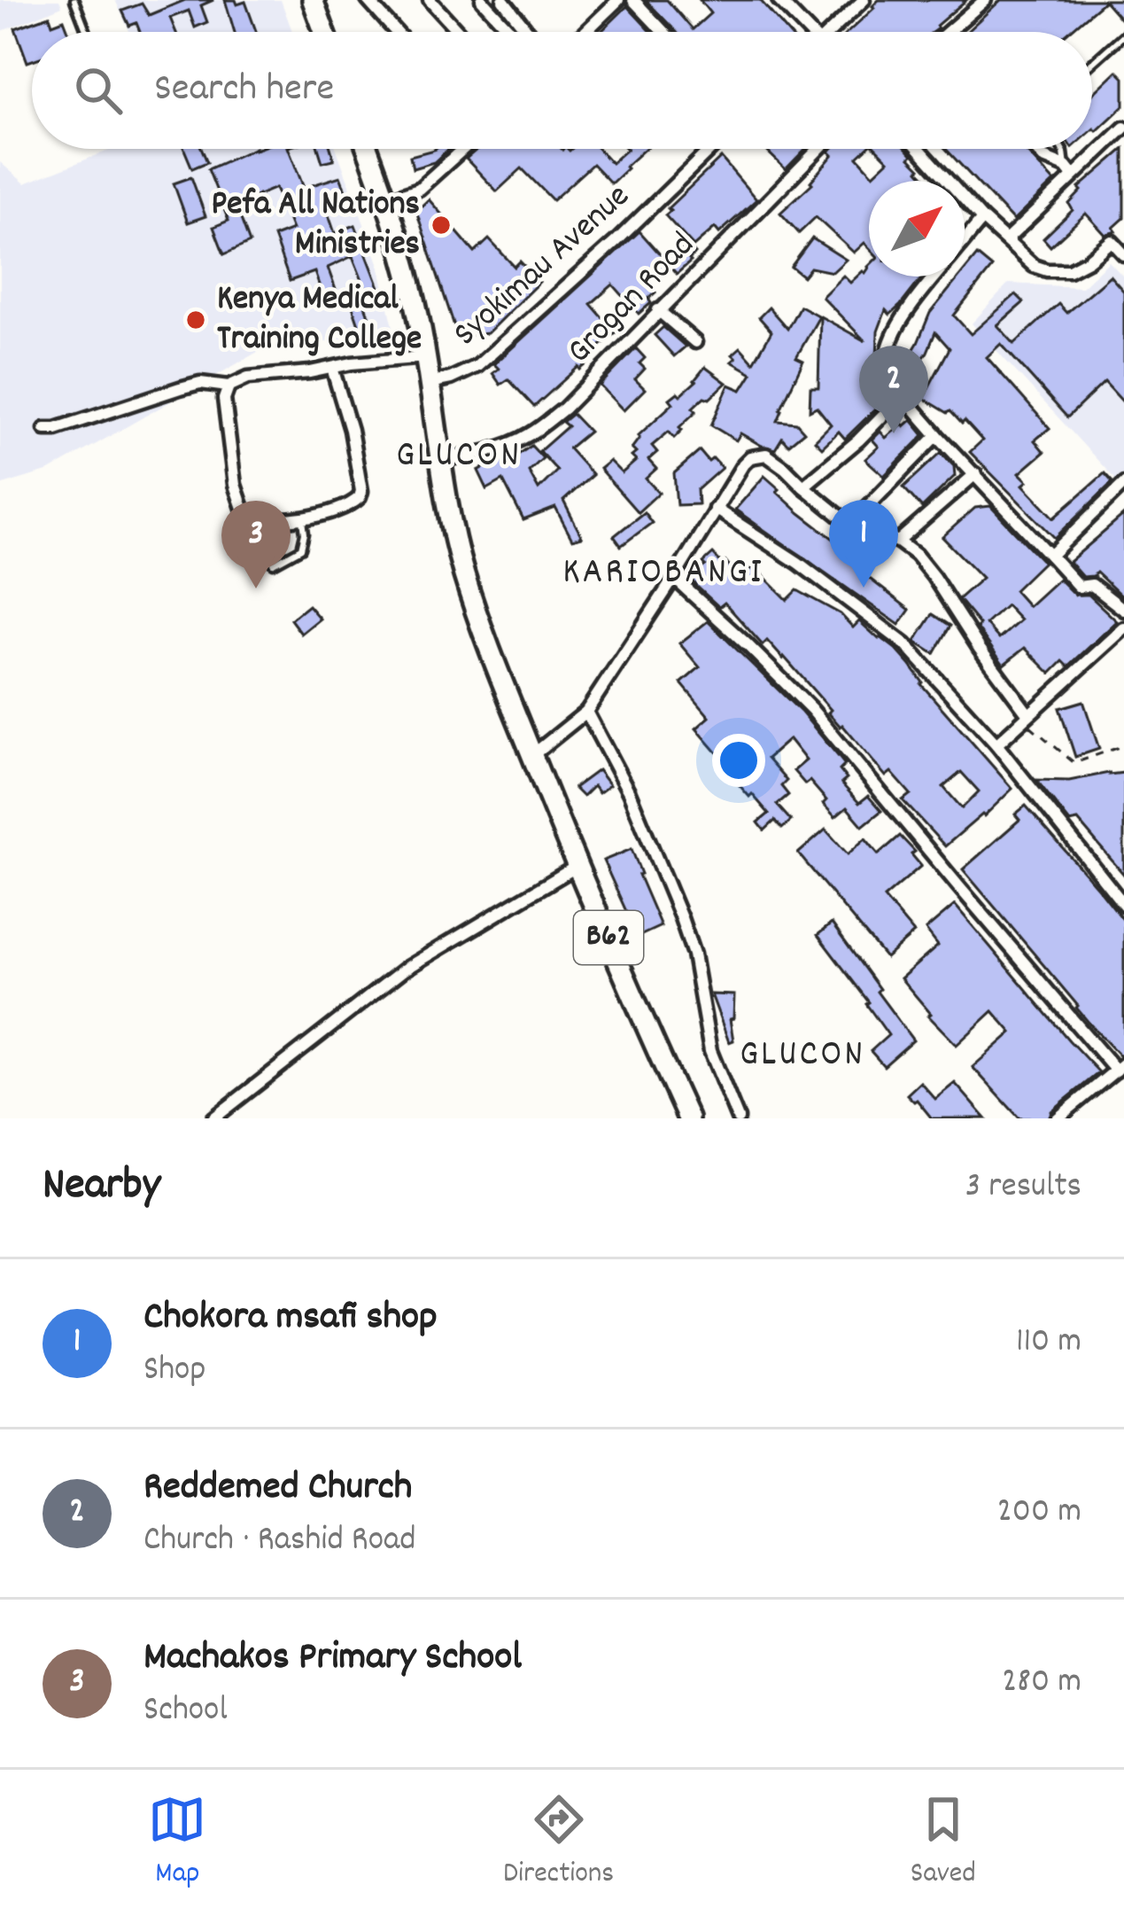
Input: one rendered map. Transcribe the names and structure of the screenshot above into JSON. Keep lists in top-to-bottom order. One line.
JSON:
{"streets":{"highway":["B62"],"street":["Syokimau Avenue","Grogan Road"]},"crossings":[["Syokimau Avenue","B62"],["Grogan Road","B62"]],"districts":["GLUCON","KARIOBANGI","GLUCON"],"places":["Pefa All Nations Ministries","Kenya Medical Training College"],"north":"top right","page":{"search":"Search here","pins":["2","1","3"],"heading":["Nearby","3 results"],"list":[{"mark":"1","name":"Chokora msafi shop","note":"Shop","value":"110 m"},{"mark":"2","name":"Reddemed Church","note":"Church · Rashid Road","value":"200 m"},{"mark":"3","name":"Machakos Primary School","note":"School","value":"280 m"}],"nav":["Map","Directions","Saved"]}}
